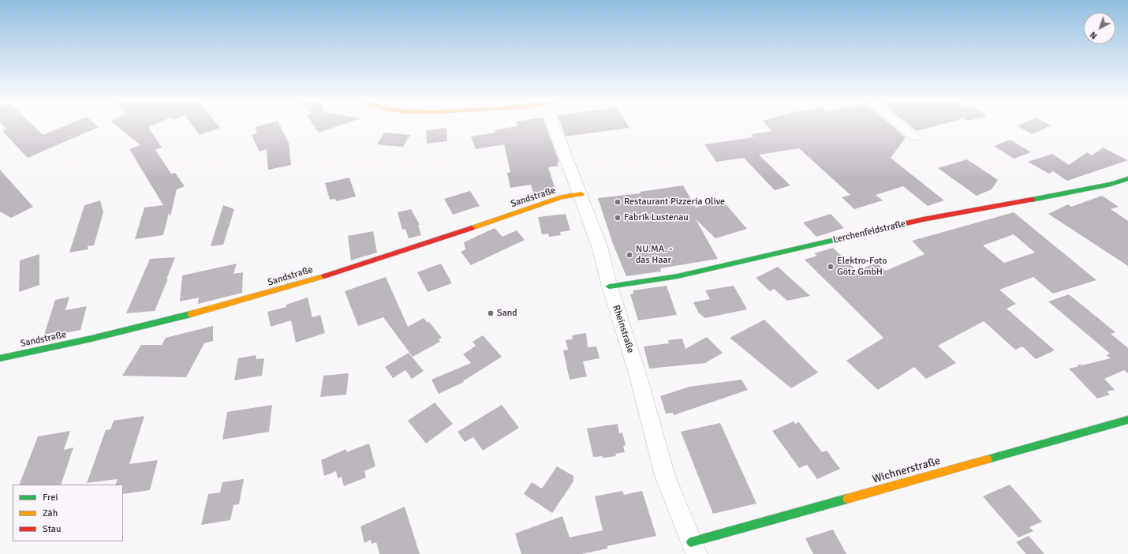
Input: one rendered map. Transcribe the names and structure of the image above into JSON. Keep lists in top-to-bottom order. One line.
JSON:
{"streets":{"street":["Sandstraße","Lerchenfeldstraße","Rheinstraße","Wichnerstraße"]},"crossings":[["Sandstraße","Rheinstraße"],["Lerchenfeldstraße","Rheinstraße"],["Rheinstraße","Wichnerstraße"]],"places":["Restaurant Pizzeria Olive","Fabrik Lustenau","NU.MA. - das Haar","Elektro-Foto Götz GmbH","Sand"],"legend":["Frei","Zäh","Stau"],"north":"bottom left"}
